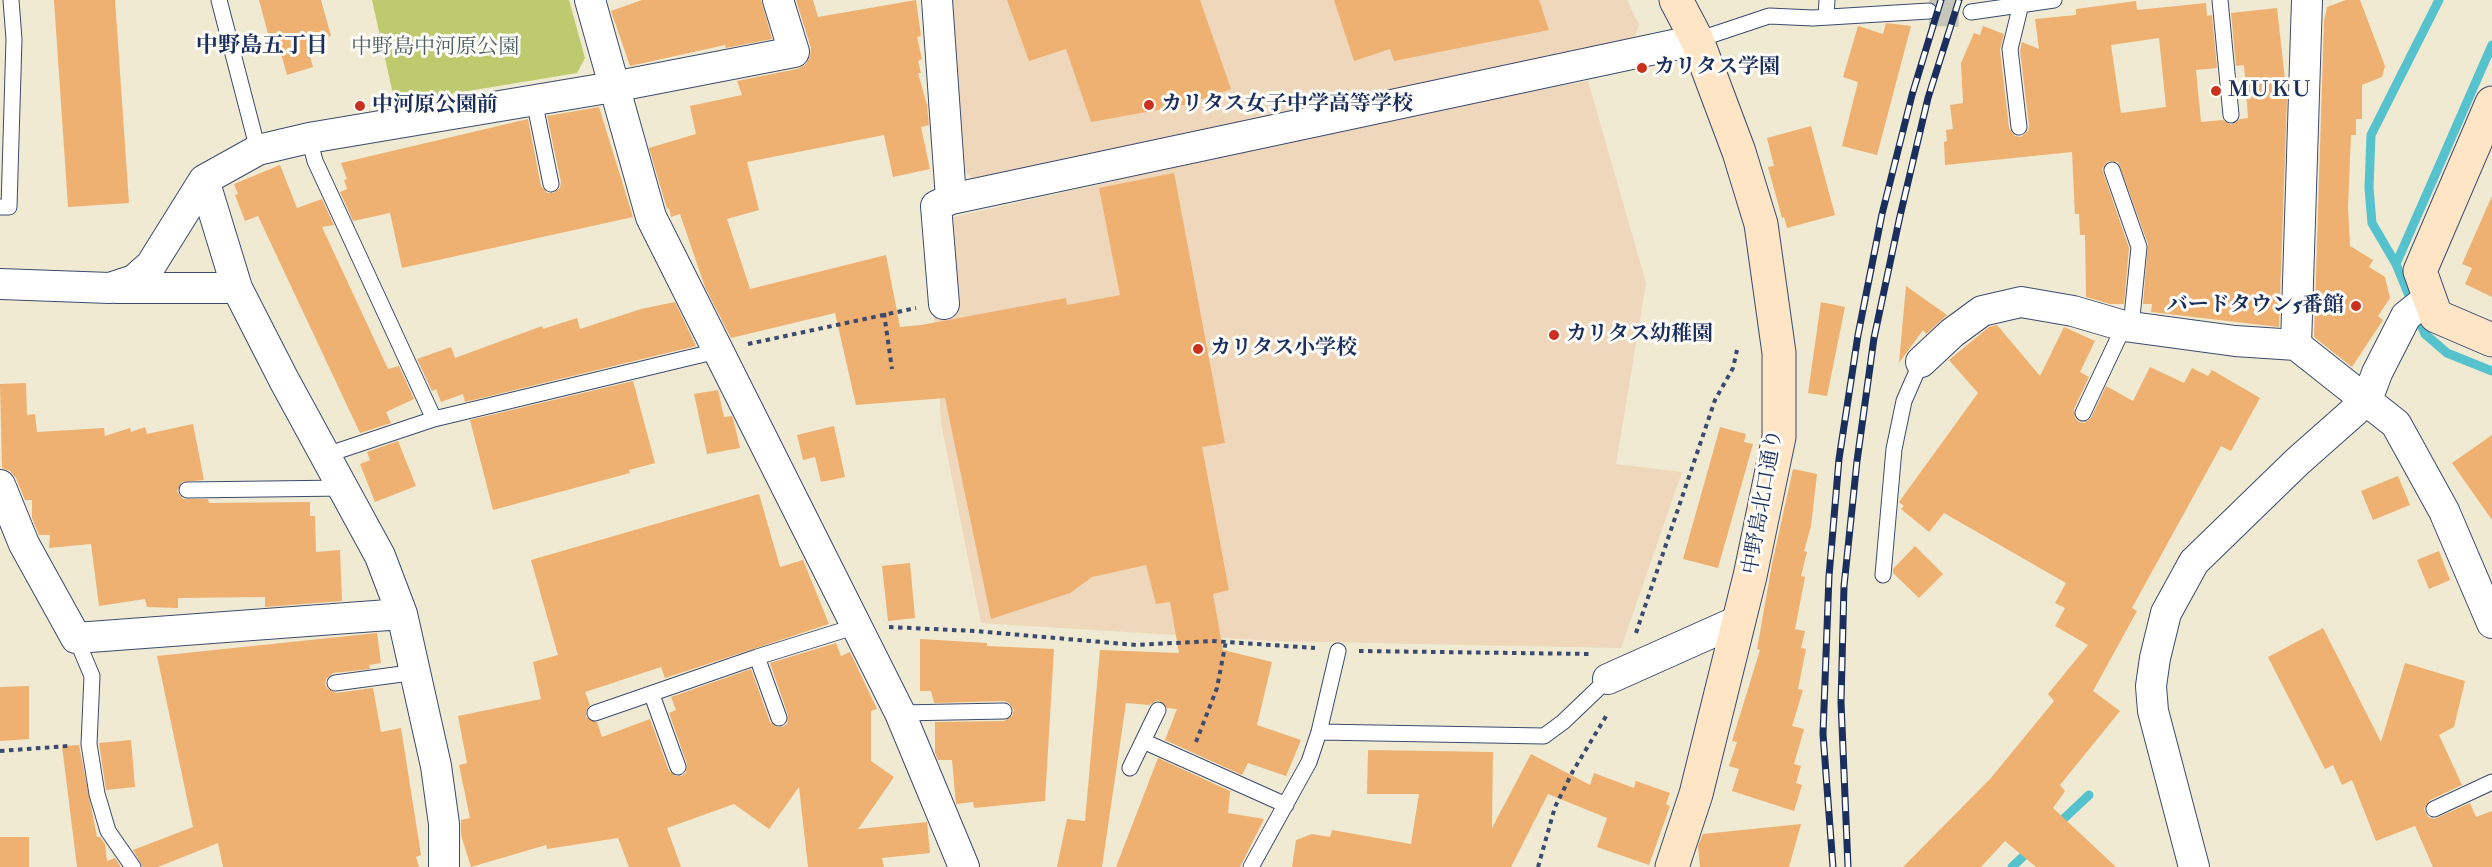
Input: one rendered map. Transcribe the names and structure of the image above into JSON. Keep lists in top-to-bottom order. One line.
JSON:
{"streets":{"street":["中野島北口通り"]},"districts":["中野島五丁目"],"parks":["中野島中河原公園"],"places":["カリタス学園","ＭＵＫＵ","カリタス女子中学高等学校","中河原公園前","バードタウン5番館","カリタス幼稚園","カリタス小学校"]}
